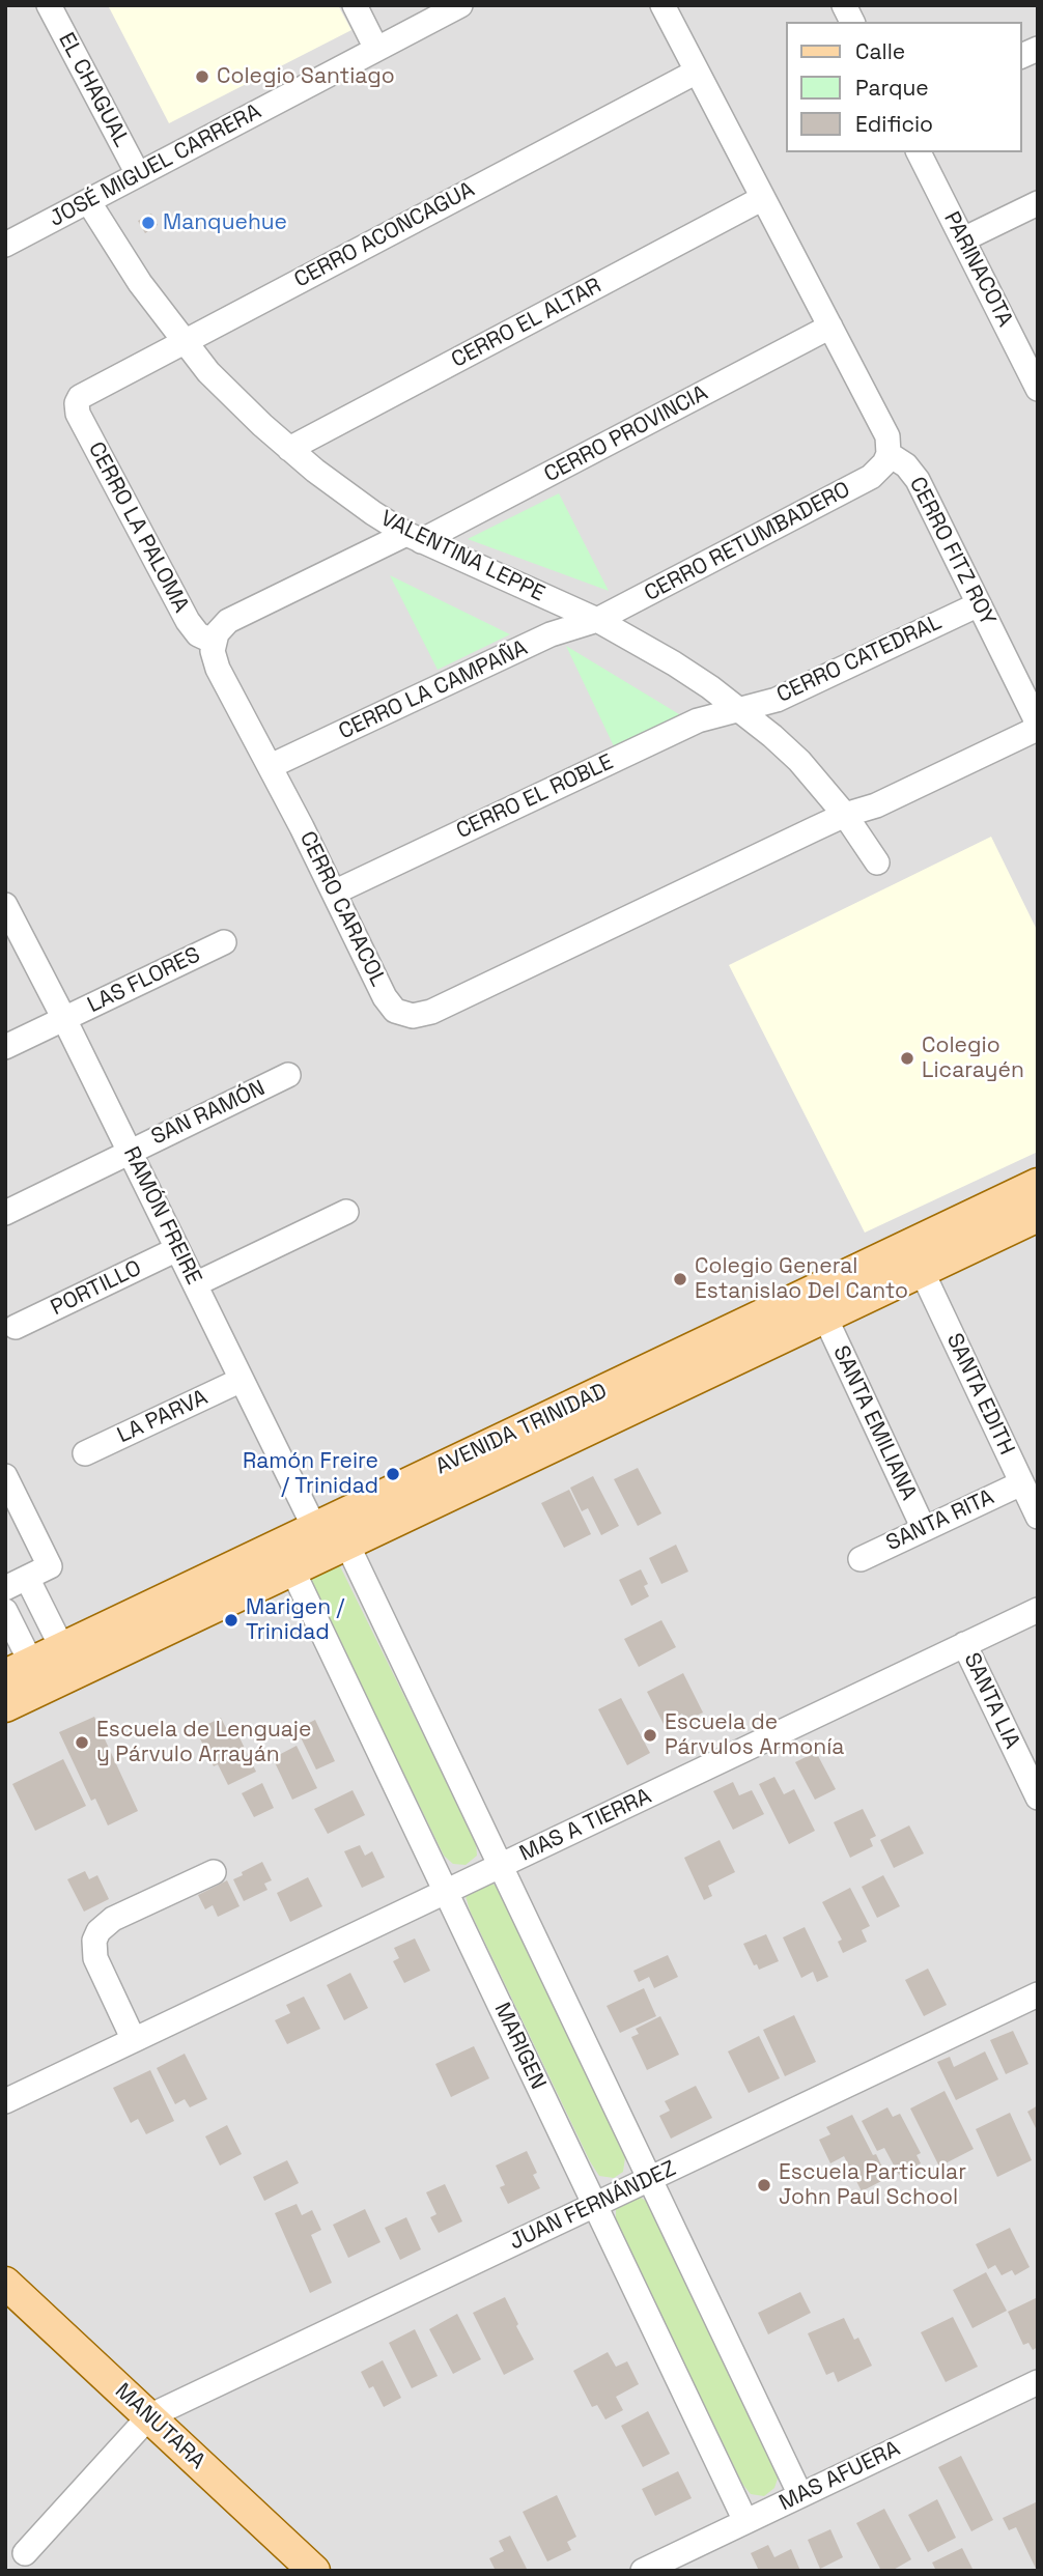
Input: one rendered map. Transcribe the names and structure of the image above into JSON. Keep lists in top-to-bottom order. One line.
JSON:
{"streets":{"main road":["AVENIDA TRINIDAD","MANUTARA"],"street":["EL CHAGUAL","JOSÉ MIGUEL CARRERA","CERRO ACONCAGUA","PARINACOTA","CERRO EL ALTAR","CERRO PROVINCIA","CERRO LA PALOMA","CERRO RETUMBADERO","CERRO FITZ ROY","VALENTINA LEPPE","CERRO CATEDRAL","CERRO LA CAMPAÑA","CERRO EL ROBLE","CERRO CARACOL","LAS FLORES","SAN RAMÓN","RAMÓN FREIRE","PORTILLO","SANTA EDITH","LA PARVA","SANTA EMILIANA","SANTA RITA","SANTA LIA","MAS A TIERRA","MARIGEN","JUAN FERNÁNDEZ","MAS AFUERA"]},"crossings":[["EL CHAGUAL","JOSÉ MIGUEL CARRERA"],["JOSÉ MIGUEL CARRERA","VALENTINA LEPPE"],["CERRO ACONCAGUA","CERRO LA PALOMA"],["CERRO ACONCAGUA","VALENTINA LEPPE"],["CERRO EL ALTAR","VALENTINA LEPPE"],["CERRO PROVINCIA","VALENTINA LEPPE"],["CERRO LA PALOMA","CERRO CARACOL"],["CERRO RETUMBADERO","CERRO FITZ ROY"],["CERRO RETUMBADERO","VALENTINA LEPPE"],["CERRO RETUMBADERO","CERRO LA CAMPAÑA"],["CERRO FITZ ROY","VALENTINA LEPPE"],["CERRO FITZ ROY","CERRO CATEDRAL"],["CERRO FITZ ROY","CERRO CARACOL"],["VALENTINA LEPPE","CERRO CATEDRAL"],["VALENTINA LEPPE","CERRO LA CAMPAÑA"],["VALENTINA LEPPE","CERRO EL ROBLE"],["VALENTINA LEPPE","CERRO CARACOL"],["CERRO CATEDRAL","CERRO EL ROBLE"],["CERRO LA CAMPAÑA","CERRO CARACOL"],["CERRO EL ROBLE","CERRO CARACOL"],["LAS FLORES","RAMÓN FREIRE"],["SAN RAMÓN","RAMÓN FREIRE"],["RAMÓN FREIRE","PORTILLO"],["RAMÓN FREIRE","LA PARVA"],["RAMÓN FREIRE","AVENIDA TRINIDAD"],["SANTA EDITH","AVENIDA TRINIDAD"],["SANTA EDITH","SANTA RITA"],["SANTA EMILIANA","AVENIDA TRINIDAD"],["SANTA EMILIANA","SANTA RITA"],["AVENIDA TRINIDAD","MARIGEN"],["SANTA LIA","MAS A TIERRA"],["MAS A TIERRA","MARIGEN"],["MARIGEN","JUAN FERNÁNDEZ"],["MARIGEN","MAS AFUERA"],["JUAN FERNÁNDEZ","MANUTARA"]],"places":["Colegio Santiago","Manquehue","Colegio Licarayén","Colegio General Estanislao Del Canto","Ramón Freire / Trinidad","Marigen / Trinidad","Escuela de Párvulos Armonía","Escuela de Lenguaje y Párvulo Arrayán","Escuela Particular John Paul School"],"legend":["Calle","Parque","Edificio"]}
